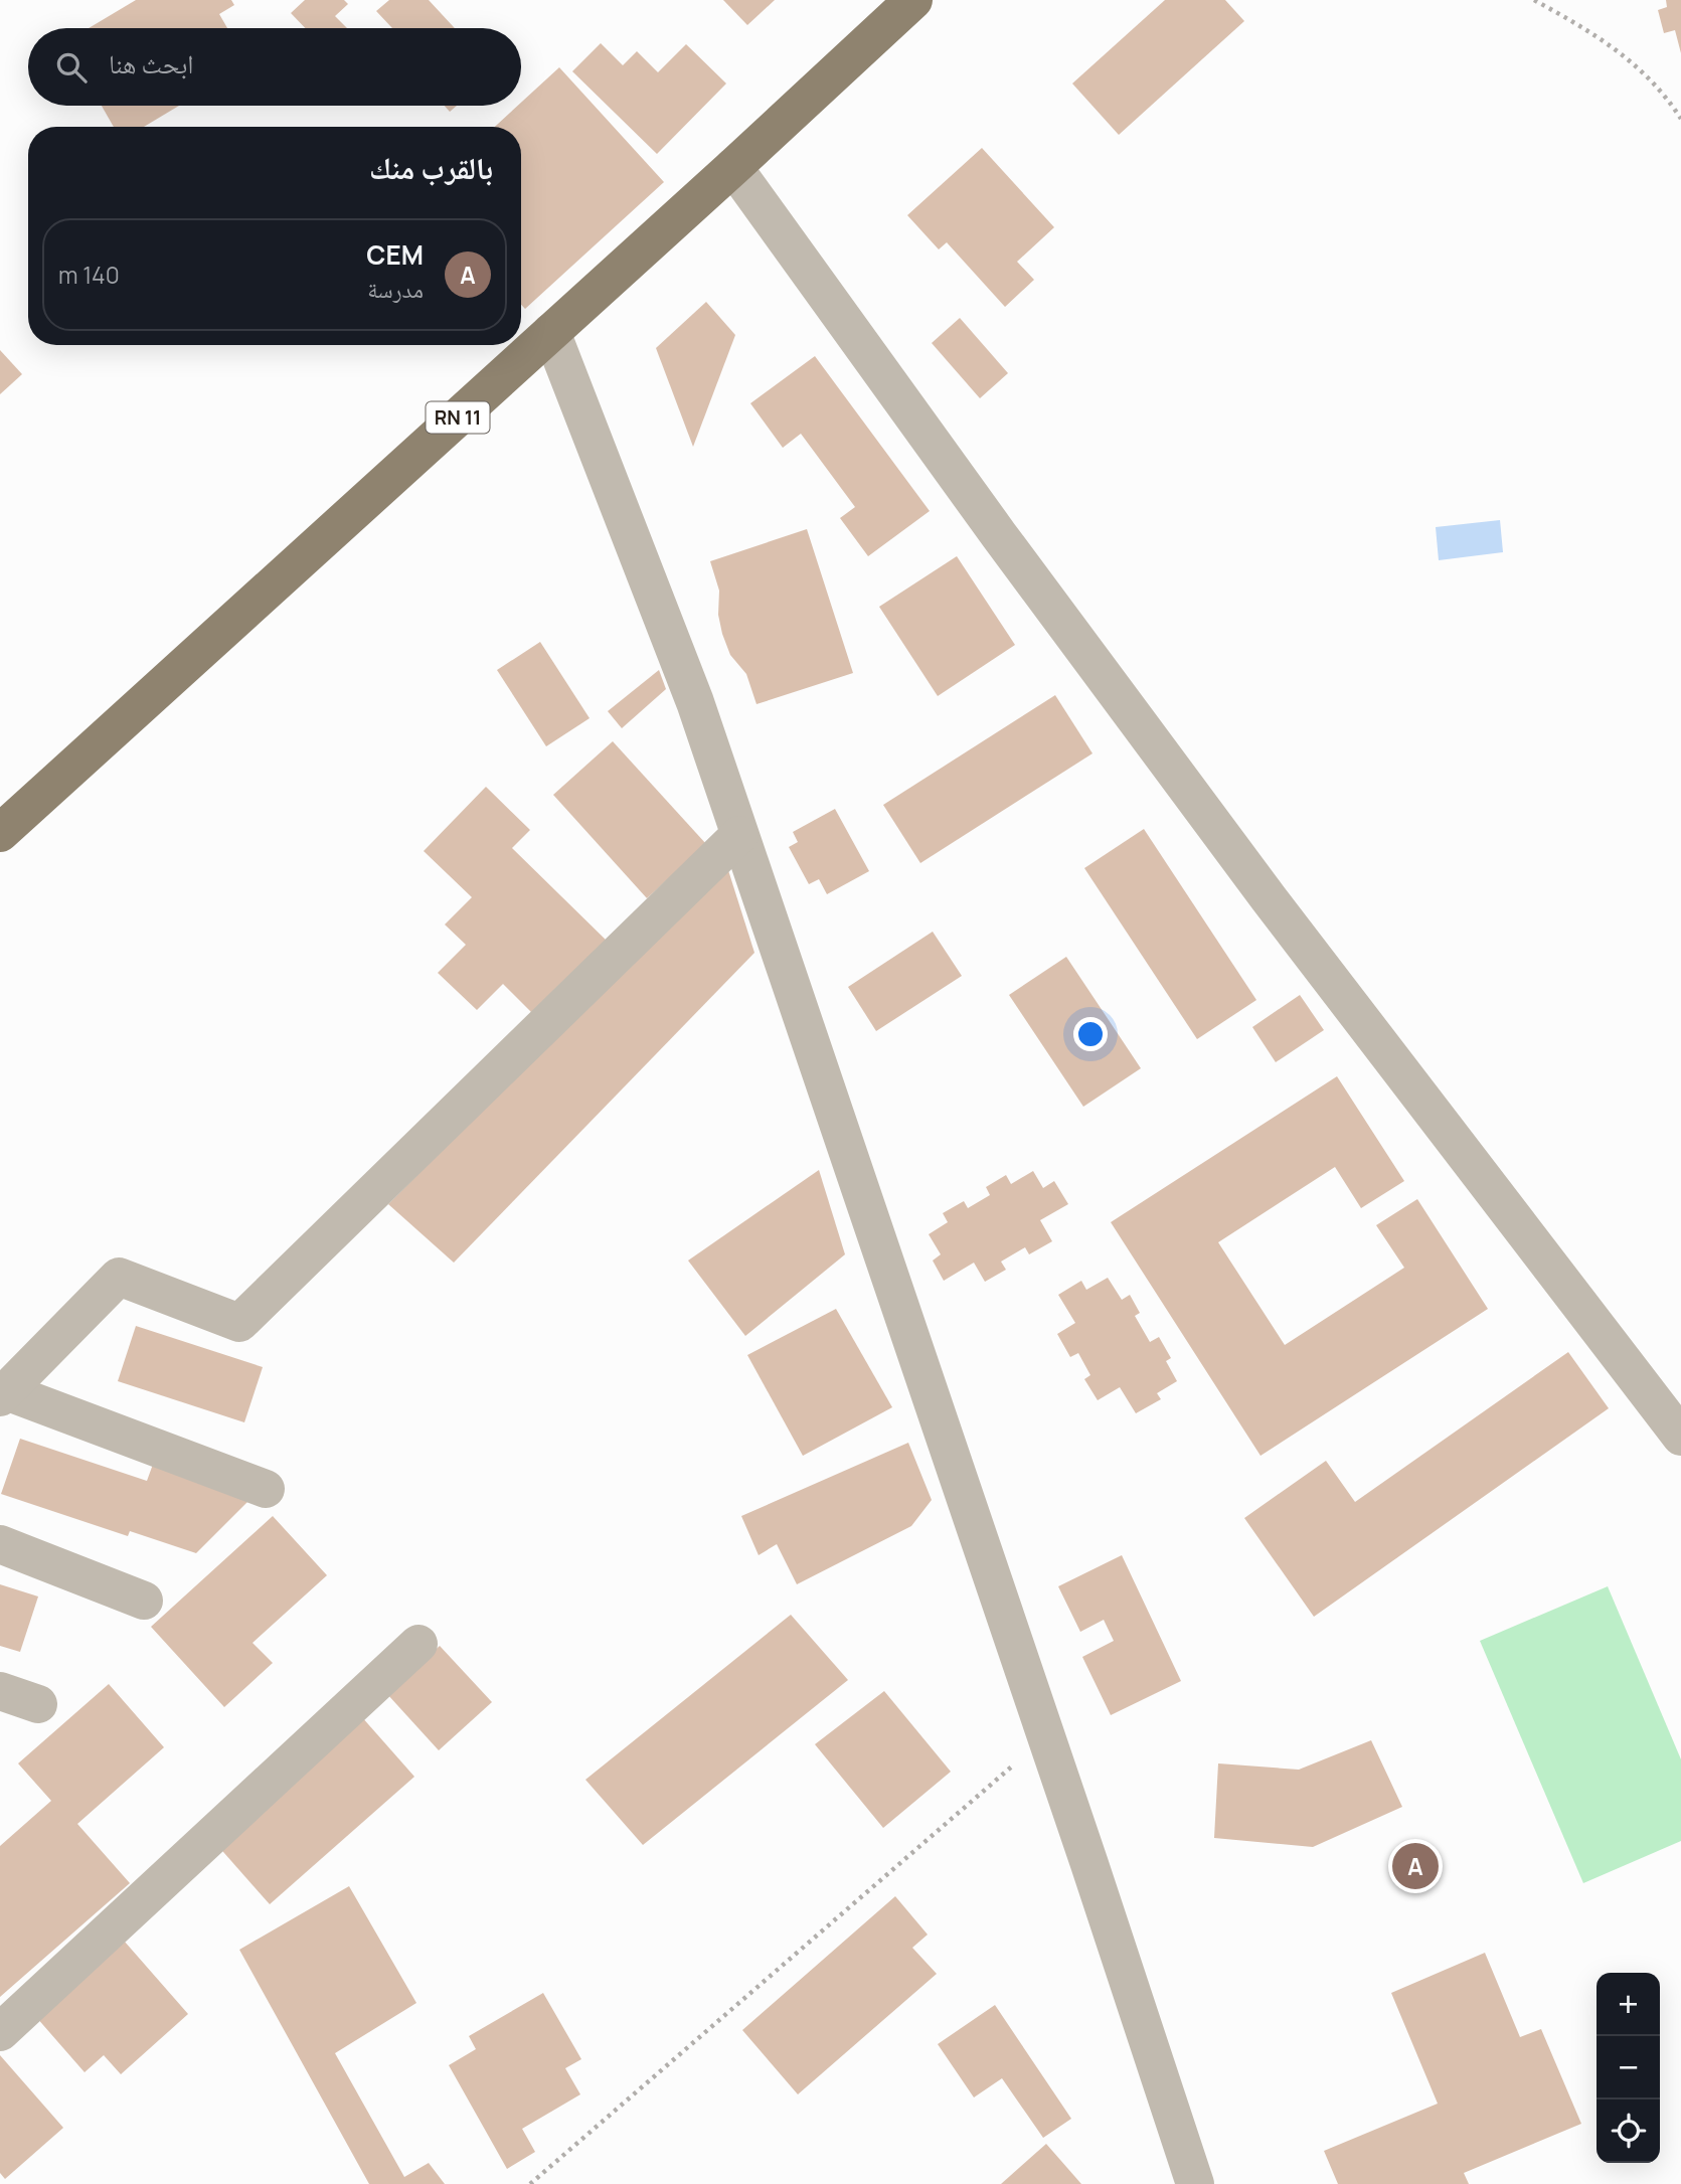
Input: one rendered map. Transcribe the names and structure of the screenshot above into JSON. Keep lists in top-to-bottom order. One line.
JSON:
{"streets":{"main road":["RN 11"]},"page":{"search":"ابحث هنا","heading":"بالقرب منك","list":[{"mark":"A","name":"CEM","note":"مدرسة","value":"140 m"}],"pins":"A","map_buttons":["+","−"]}}
